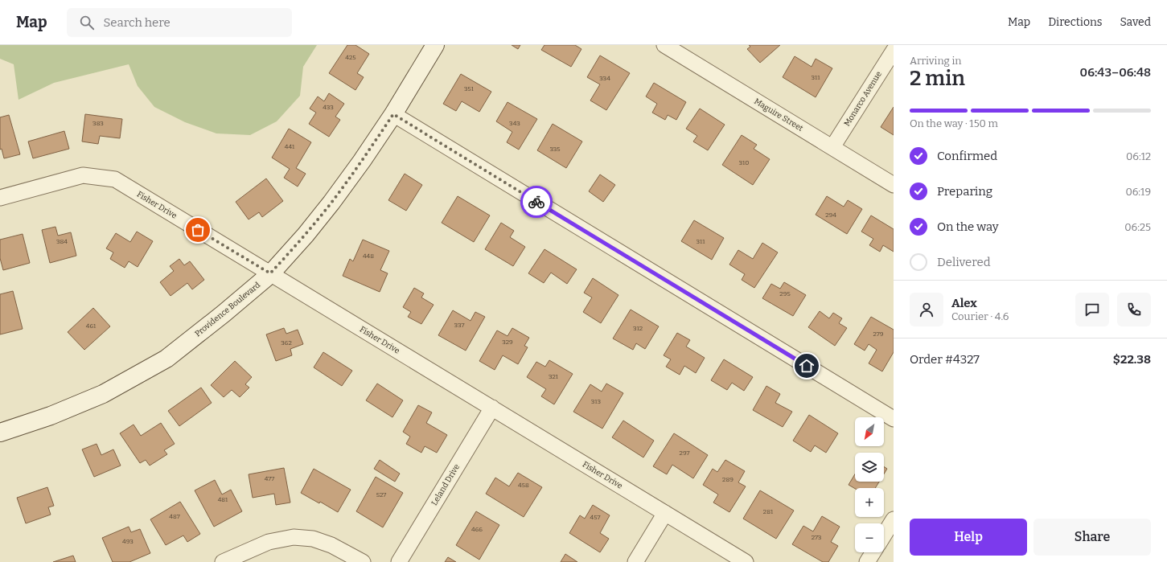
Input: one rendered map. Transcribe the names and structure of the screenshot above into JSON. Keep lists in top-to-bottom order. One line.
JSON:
{"streets":{"main road":["Providence Boulevard"],"street":["Monarco Avenue","Maguire Street","Fisher Drive","Leland Drive"]},"crossings":[["Monarco Avenue","Maguire Street"],["Fisher Drive","Providence Boulevard"],["Fisher Drive","Leland Drive"]],"house_numbers":["425","311","334","351","433","383","343","441","335","310","294","384","311","448","295","337","461","312","279","329","362","321","313","297","477","289","458","527","481","281","487","457","466","273","493"],"north":"bottom left","page":{"header":"Map","search":"Search here","nav":["Map","Directions","Saved"],"heading":["2 min","Arriving in","06:43–06:48"],"panel":["Alex","Courier · 4.6","Order #4327","$22.38"],"bar":"On the way · 150 m","list":[["Confirmed","06:12"],["Preparing","06:19"],["On the way","06:25"],"Delivered"],"map_buttons":["+","−"],"buttons":["Help","Share"]}}
